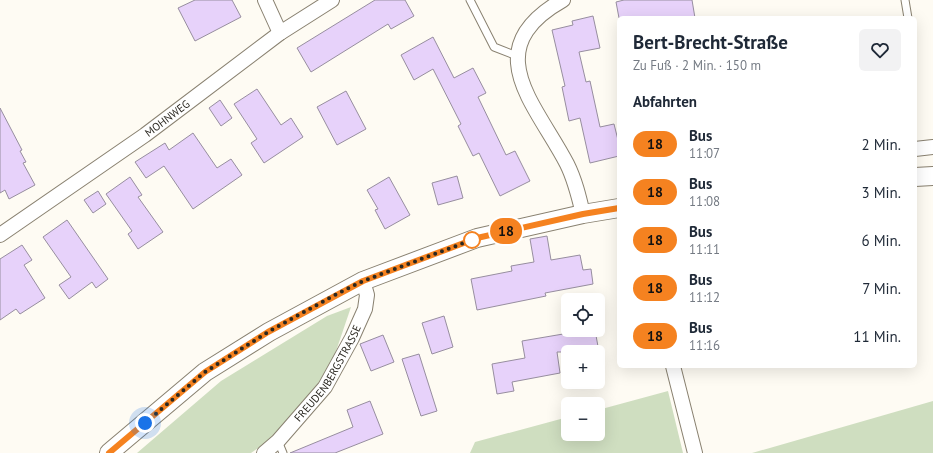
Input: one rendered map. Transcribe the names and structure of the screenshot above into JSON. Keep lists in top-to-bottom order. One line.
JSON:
{"streets":{"street":["MOHNWEG","FREUDENBERGSTRASSE"]},"lines":["bus line 18"],"page":{"on_map":"18","heading":[["Bert-Brecht-Straße","Zu Fuß · 2 Min. · 150 m"],"Abfahrten"],"list":[{"mark":"18","name":"Bus","note":"11:07","value":"2 Min."},{"mark":"18","name":"Bus","note":"11:08","value":"3 Min."},{"mark":"18","name":"Bus","note":"11:11","value":"6 Min."},{"mark":"18","name":"Bus","note":"11:12","value":"7 Min."},{"mark":"18","name":"Bus","note":"11:16","value":"11 Min."}],"map_buttons":["+","−"]}}
